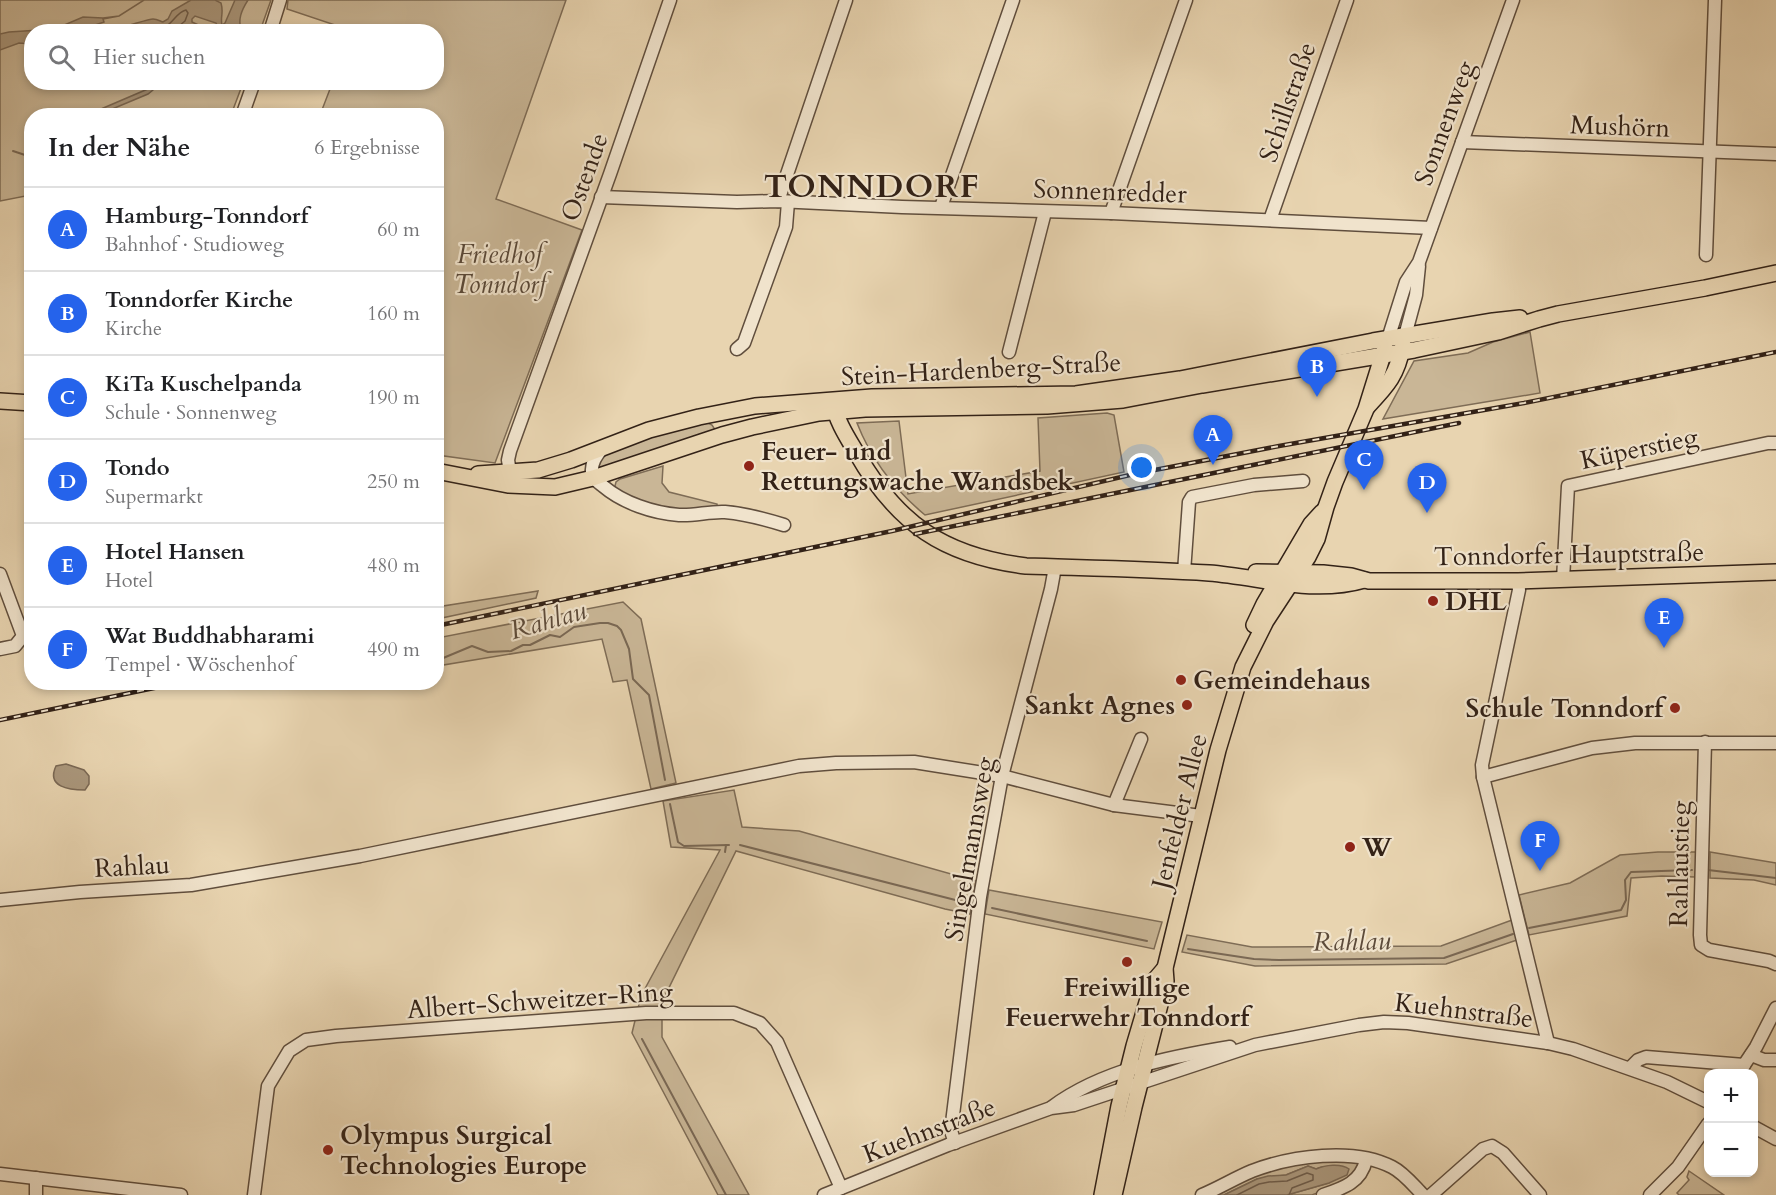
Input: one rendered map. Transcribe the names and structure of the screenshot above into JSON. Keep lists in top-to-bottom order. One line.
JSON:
{"streets":{"main road":["Sonnenweg","Stein-Hardenberg-Straße","Tonndorfer Hauptstraße","Jenfelder Allee"],"street":["Schillstraße","Mushörn","Ostende","Sonnenredder","Küperstieg","Singelmannsweg","Rahlaustieg","Rahlau","Albert-Schweitzer-Ring","Kuehnstraße"]},"crossings":[["Schillstraße","Sonnenredder"],["Sonnenweg","Mushörn"],["Sonnenweg","Sonnenredder"],["Sonnenweg","Stein-Hardenberg-Straße"],["Sonnenweg","Tonndorfer Hauptstraße"],["Sonnenweg","Jenfelder Allee"],["Ostende","Sonnenredder"],["Ostende","Stein-Hardenberg-Straße"],["Stein-Hardenberg-Straße","Tonndorfer Hauptstraße"],["Küperstieg","Tonndorfer Hauptstraße"],["Tonndorfer Hauptstraße","Jenfelder Allee"],["Tonndorfer Hauptstraße","Singelmannsweg"],["Jenfelder Allee","Rahlau"],["Jenfelder Allee","Kuehnstraße"],["Singelmannsweg","Rahlau"],["Singelmannsweg","Kuehnstraße"],["Albert-Schweitzer-Ring","Kuehnstraße"]],"districts":["TONNDORF"],"water":["Rahlau"],"parks":["Friedhof Tonndorf"],"places":["Feuer- und Rettungswache Wandsbek","DHL","Gemeindehaus","Sankt Agnes","Schule Tonndorf","W","Freiwillige Feuerwehr Tonndorf","Olympus Surgical Technologies Europe"],"page":{"search":"Hier suchen","heading":["In der Nähe","6 Ergebnisse"],"list":[{"mark":"A","name":"Hamburg-Tonndorf","note":"Bahnhof · Studioweg","value":"60 m"},{"mark":"B","name":"Tonndorfer Kirche","note":"Kirche","value":"160 m"},{"mark":"C","name":"KiTa Kuschelpanda","note":"Schule · Sonnenweg","value":"190 m"},{"mark":"D","name":"Tondo","note":"Supermarkt","value":"250 m"},{"mark":"E","name":"Hotel Hansen","note":"Hotel","value":"480 m"},{"mark":"F","name":"Wat Buddhabharami","note":"Tempel · Wöschenhof","value":"490 m"}],"pins":["B","A","C","D","E","F"],"map_buttons":["+","−"]}}
